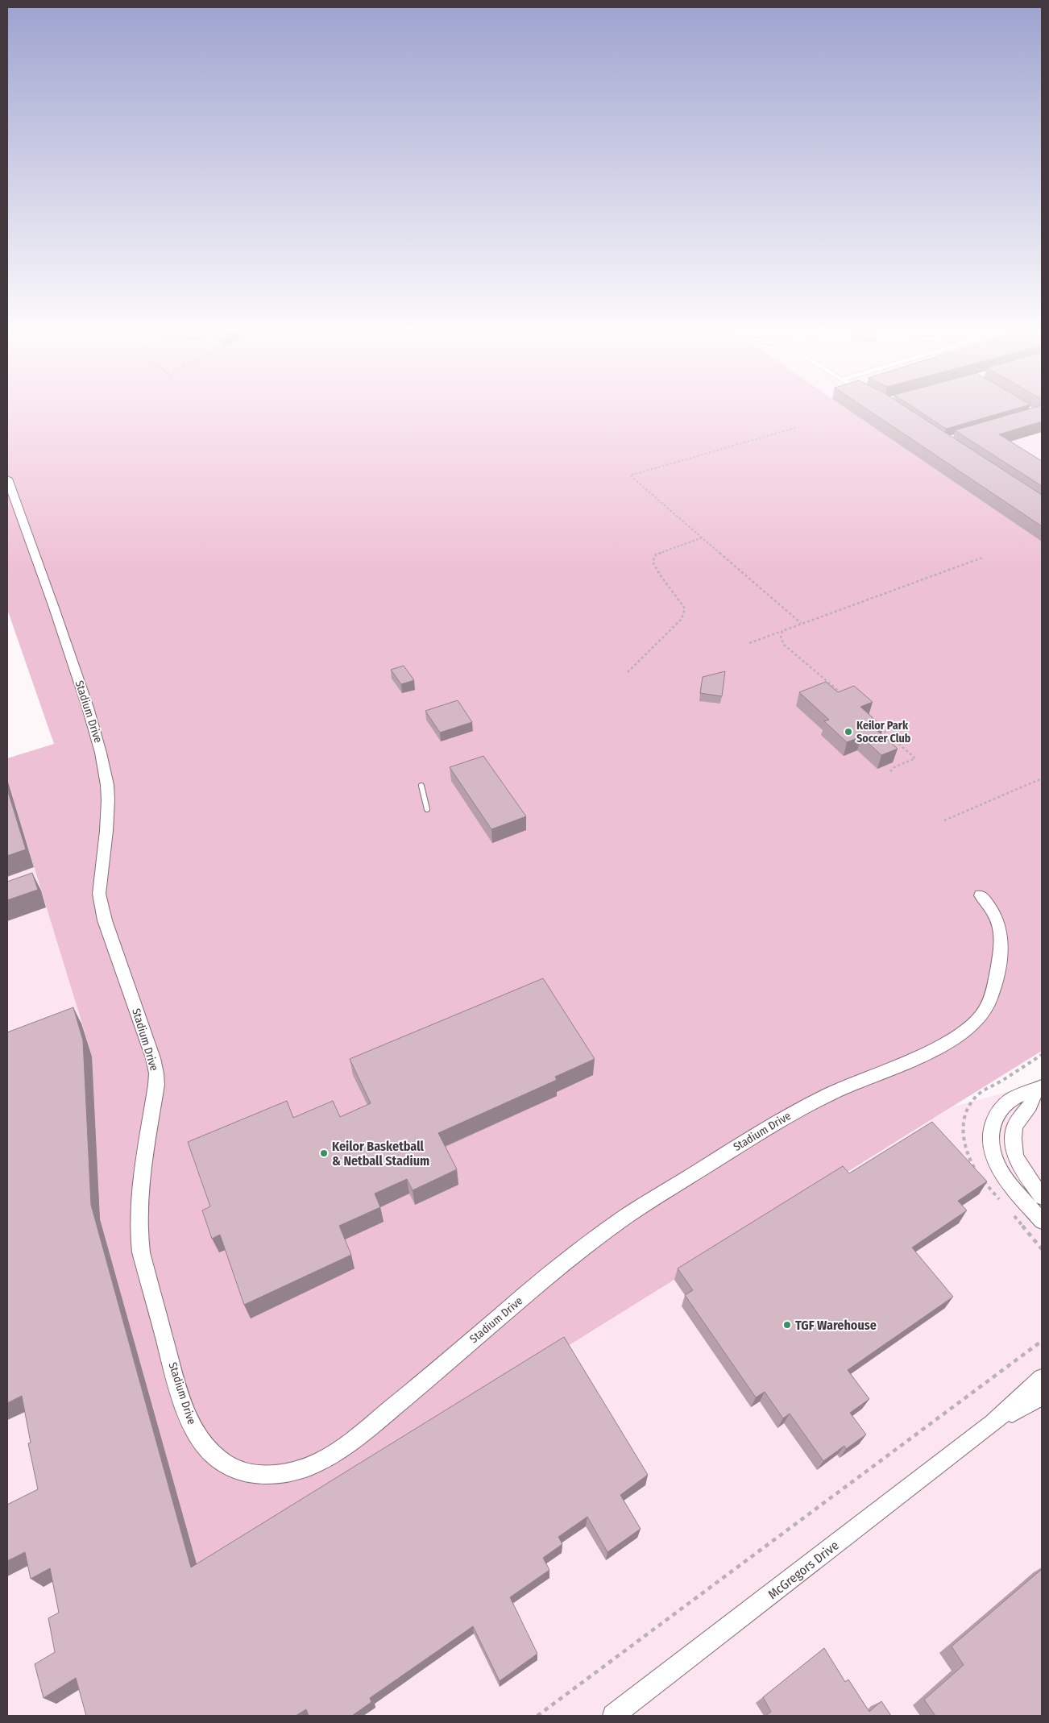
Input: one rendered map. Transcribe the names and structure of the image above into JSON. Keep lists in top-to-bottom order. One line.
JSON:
{"streets":{"street":["Stadium Drive","McGregors Drive"]},"places":["Keilor Park Soccer Club","Keilor Basketball & Netball Stadium","TGF Warehouse"]}
